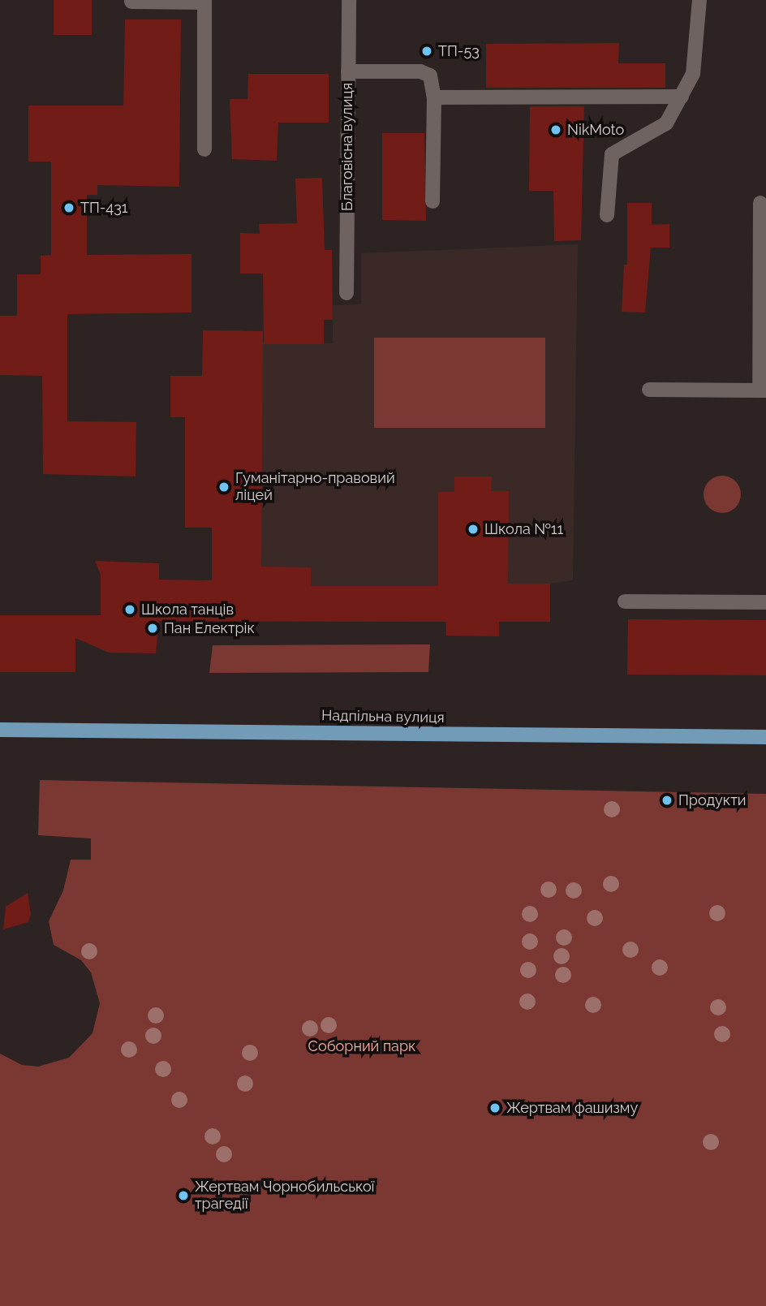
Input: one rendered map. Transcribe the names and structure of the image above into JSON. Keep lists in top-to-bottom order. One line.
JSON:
{"streets":{"main road":["Надпільна вулиця"],"street":["Благовісна вулиця"]},"parks":["Соборний парк"],"places":["ТП-53","NikMoto","ТП-431","Гуманітарно-правовий ліцей","Школа №11","Школа танців","Пан Електрік","Продукти","Жертвам фашизму","Жертвам Чорнобильської трагедії"]}
